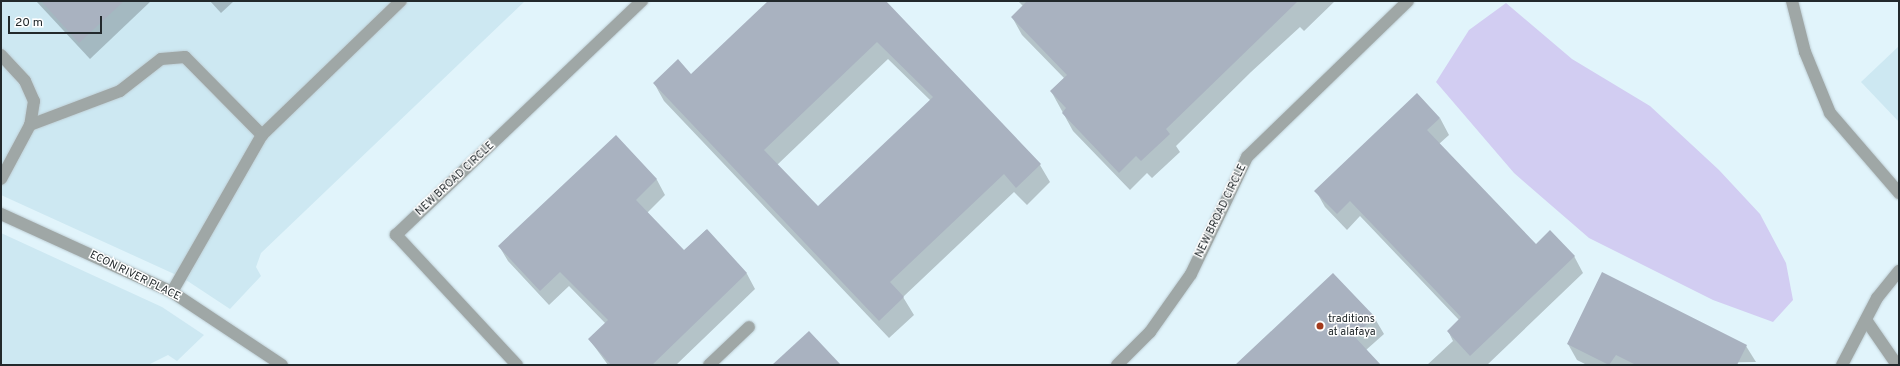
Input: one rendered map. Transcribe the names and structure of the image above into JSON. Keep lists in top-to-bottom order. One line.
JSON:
{"streets":{"street":["NEW BROAD CIRCLE","ECON RIVER PLACE"]},"places":["traditions at alafaya"],"scale_bar":"20 m"}
